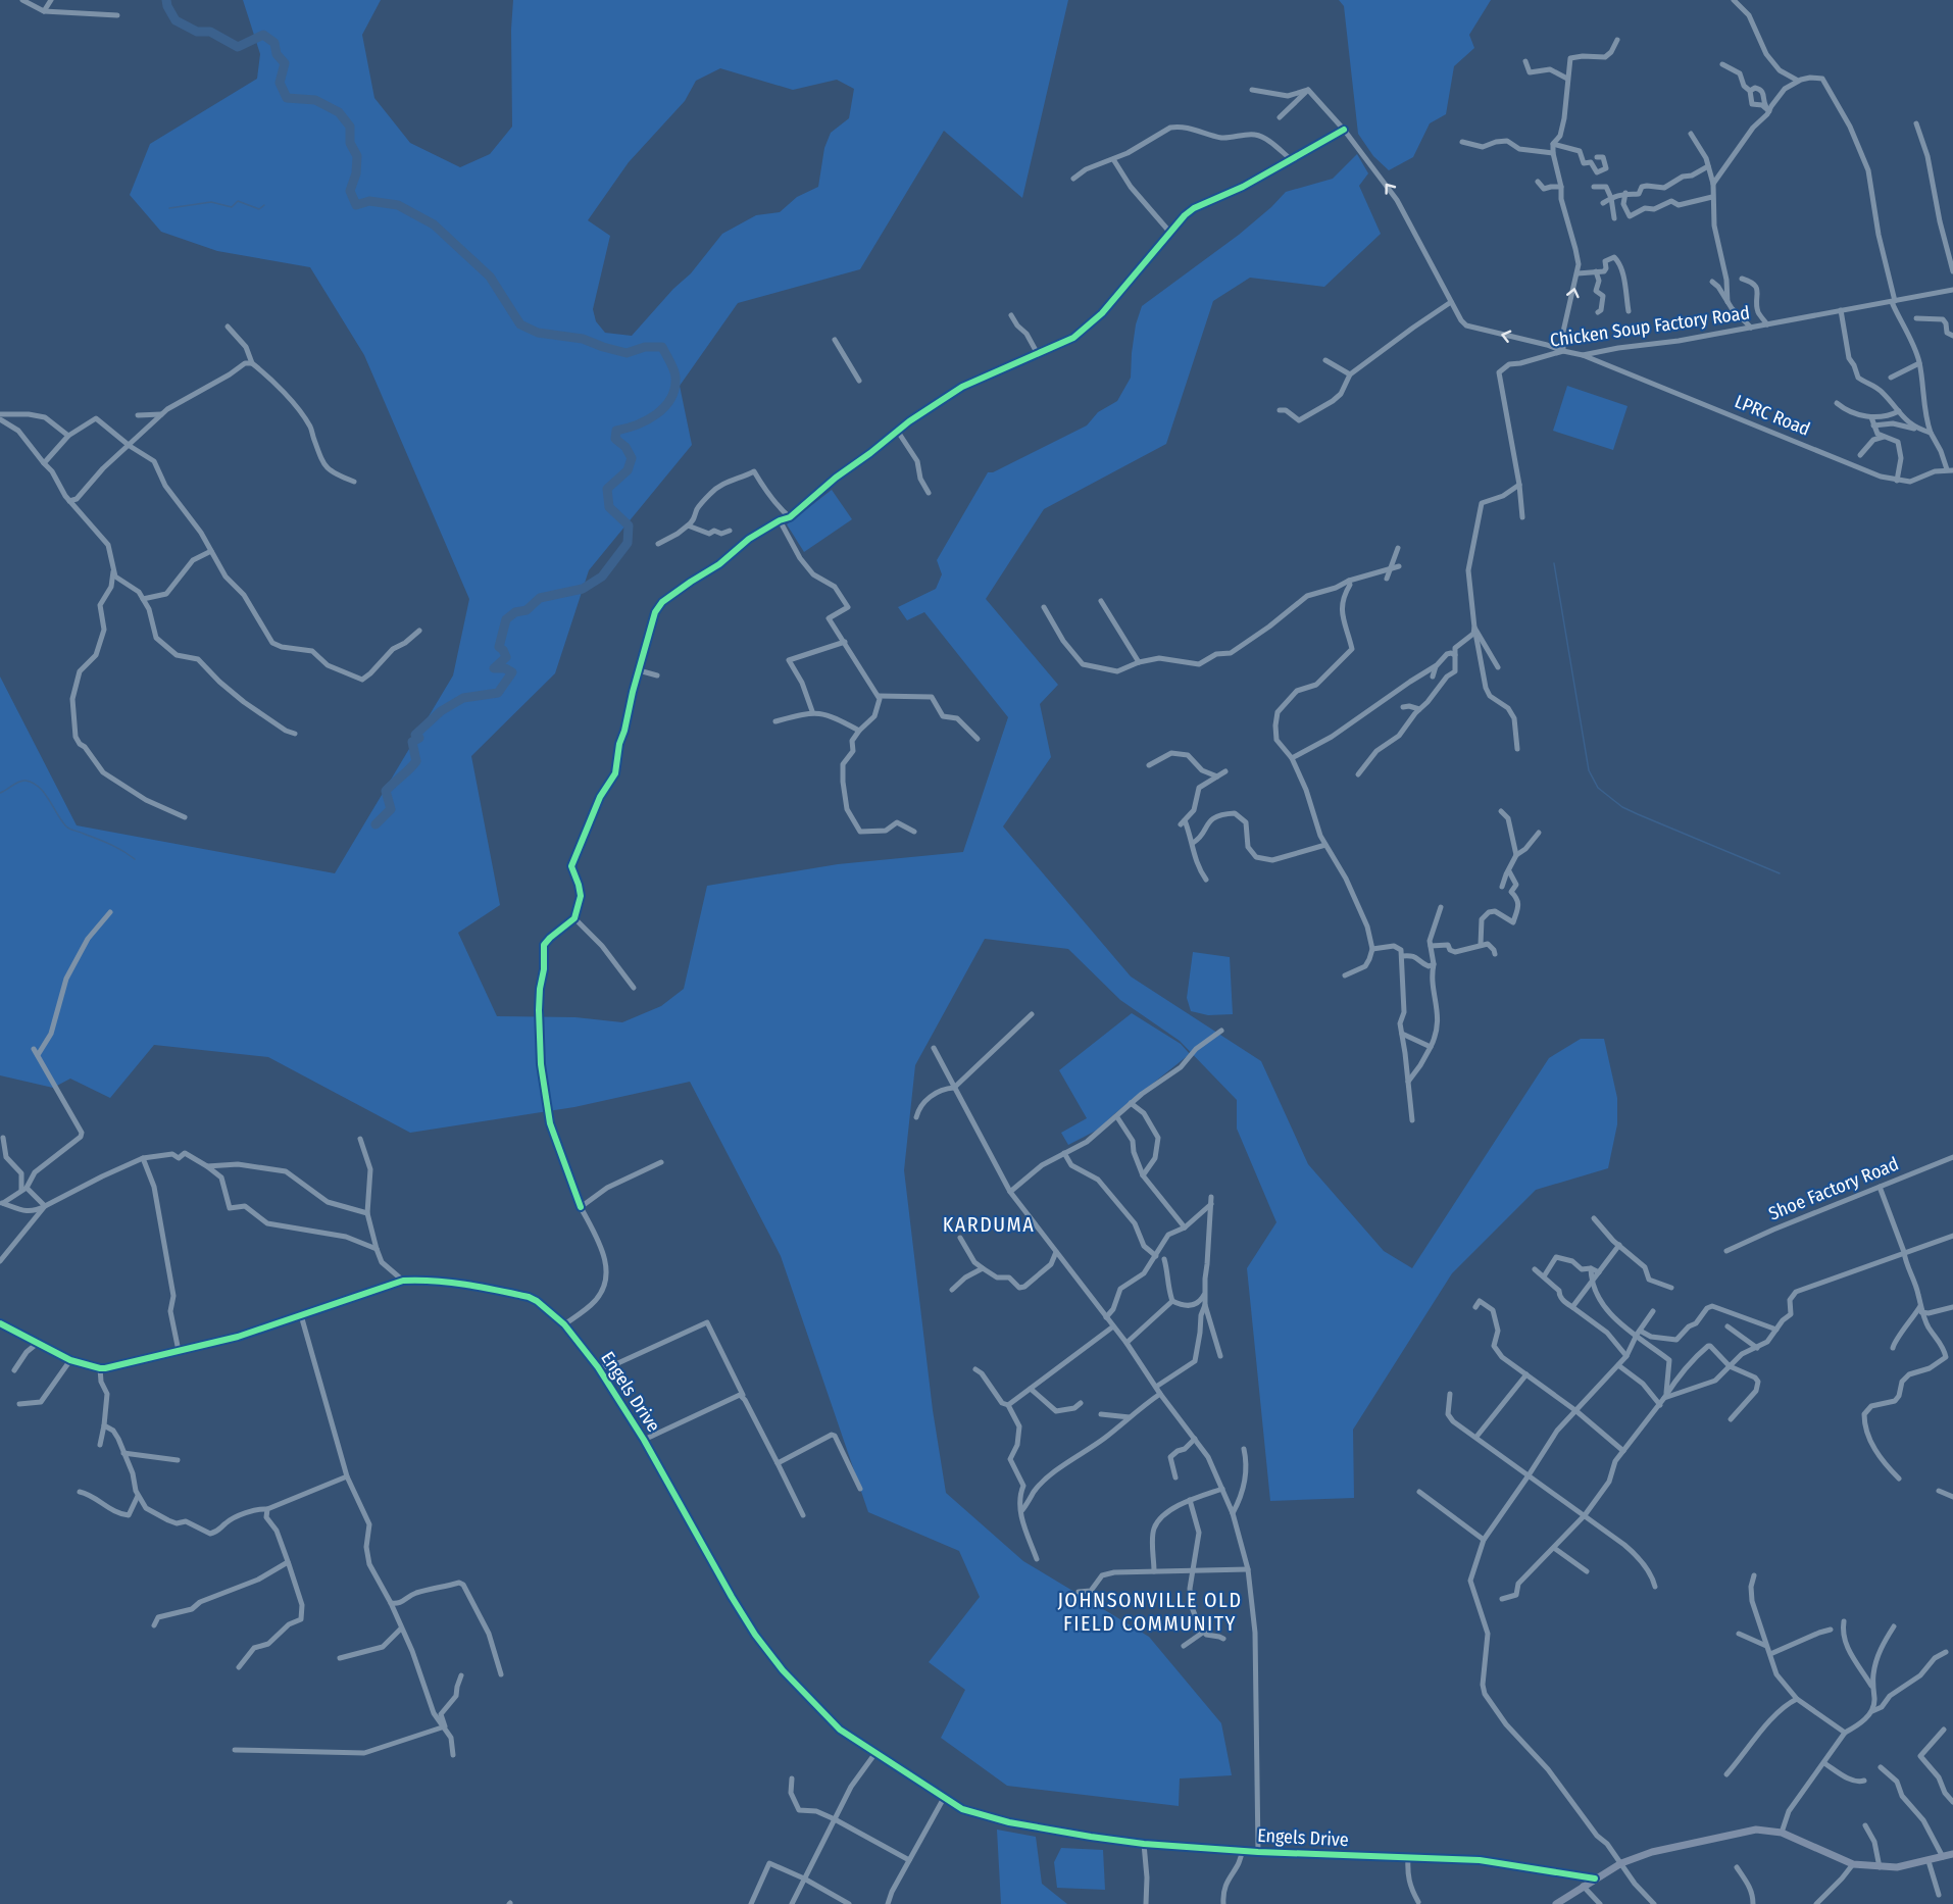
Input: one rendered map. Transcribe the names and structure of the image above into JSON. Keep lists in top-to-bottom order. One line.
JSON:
{"streets":{"street":["Chicken Soup Factory Road","LPRC Road","Shoe Factory Road","Engels Drive"]},"crossings":[["Chicken Soup Factory Road","LPRC Road"]],"districts":["KARDUMA","JOHNSONVILLE OLD FIELD COMMUNITY"]}
